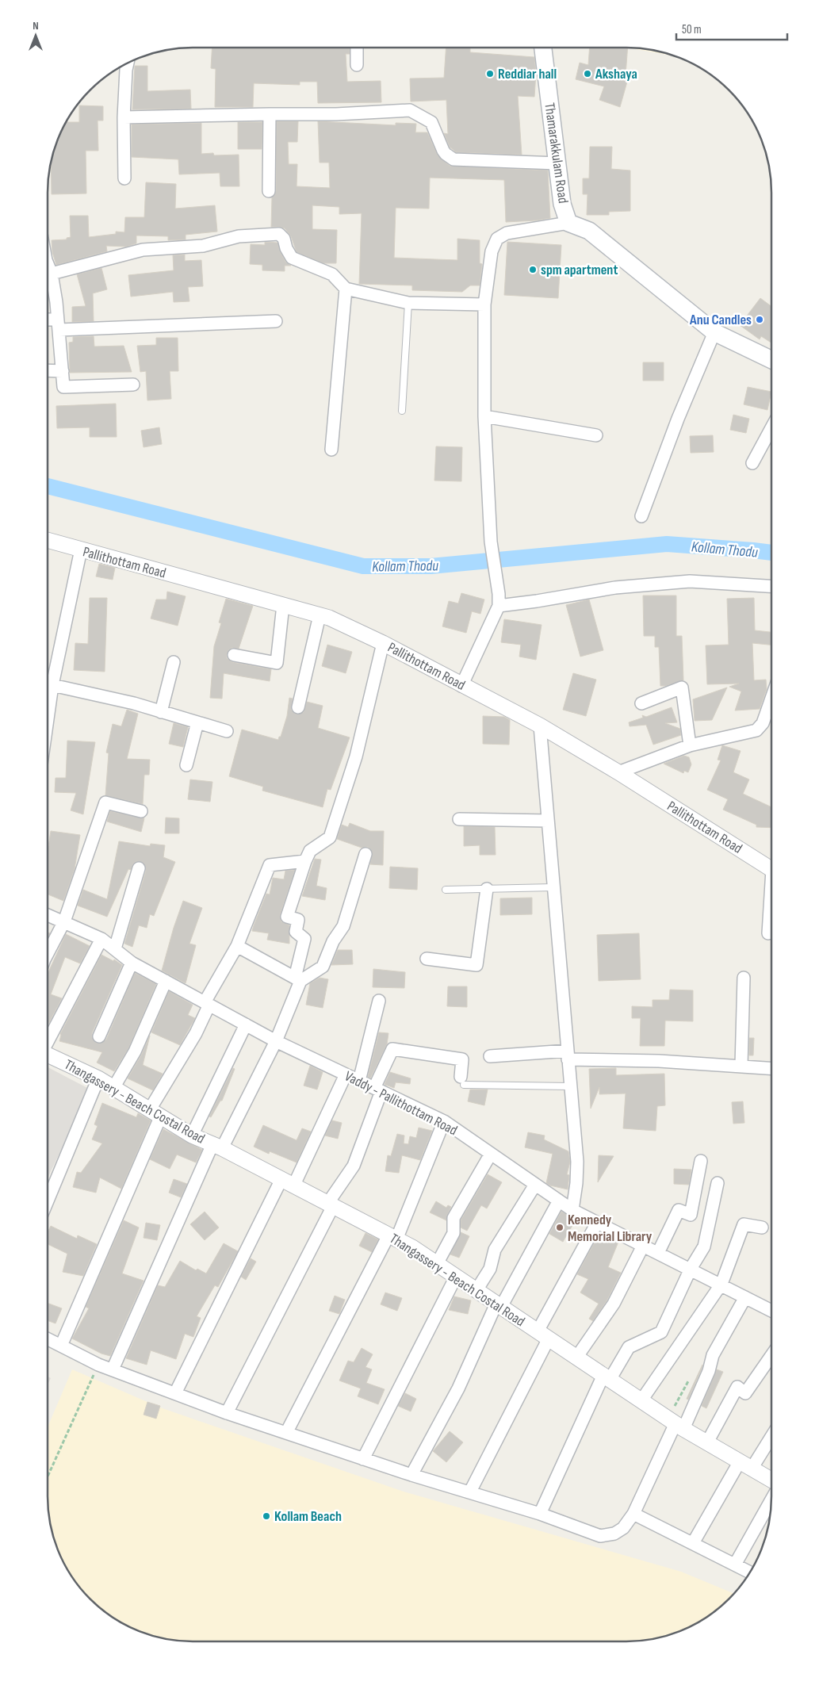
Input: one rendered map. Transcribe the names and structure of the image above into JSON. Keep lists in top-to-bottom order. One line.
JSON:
{"streets":{"main road":["Thamarakkulam Road"],"street":["Pallithottam Road","Thangassery - Beach Costal Road","Vaddy - Pallithottam Road"]},"water":["Kollam Thodu"],"places":["Reddiar hall","Akshaya","spm apartment","Anu Candles","Kennedy Memorial Library","Kollam Beach"],"scale_bar":"50 m","north":"top"}
